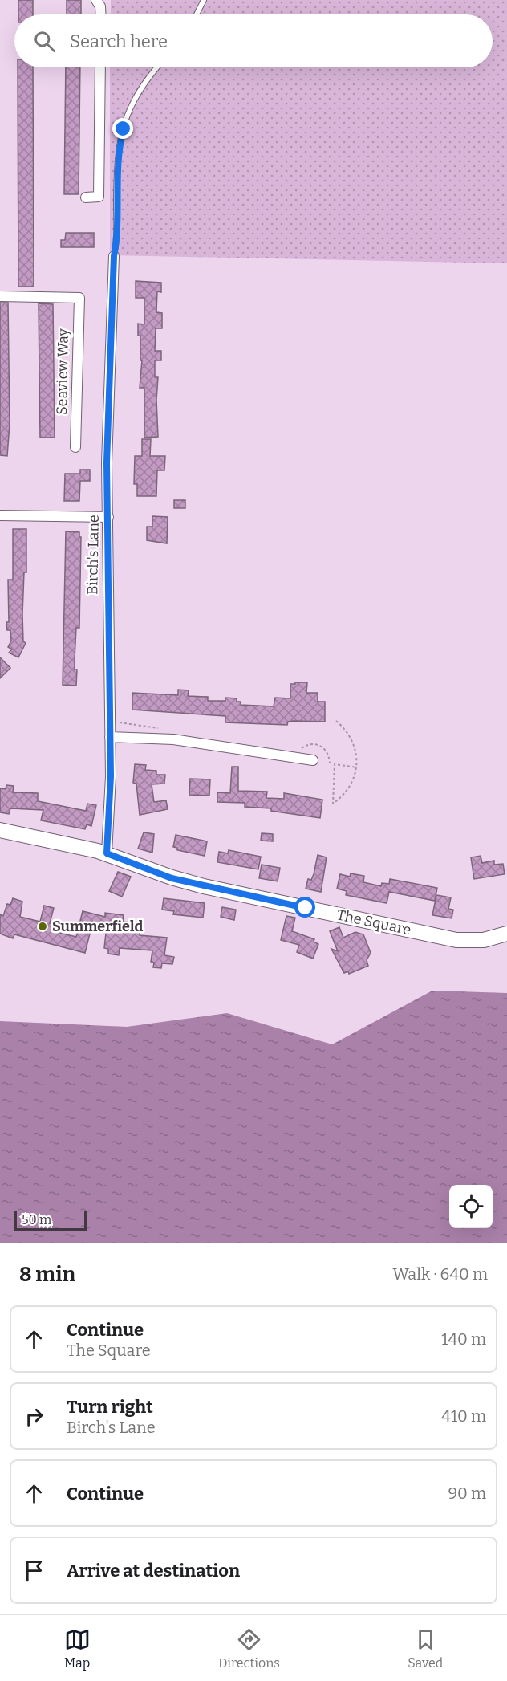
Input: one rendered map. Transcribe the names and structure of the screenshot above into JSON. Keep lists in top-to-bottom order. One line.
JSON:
{"streets":{"main road":["The Square"],"street":["Seaview Way","Birch's Lane"]},"crossings":[["Birch's Lane","The Square"]],"places":["Summerfield"],"scale_bar":"50 m","page":{"search":"Search here","scale":"50 m","heading":["8 min","Walk · 640 m"],"list":[["Continue","The Square","140 m"],["Turn right","Birch's Lane","410 m"],["Continue","90 m"],"Arrive at destination"],"nav":["Map","Directions","Saved"]}}
